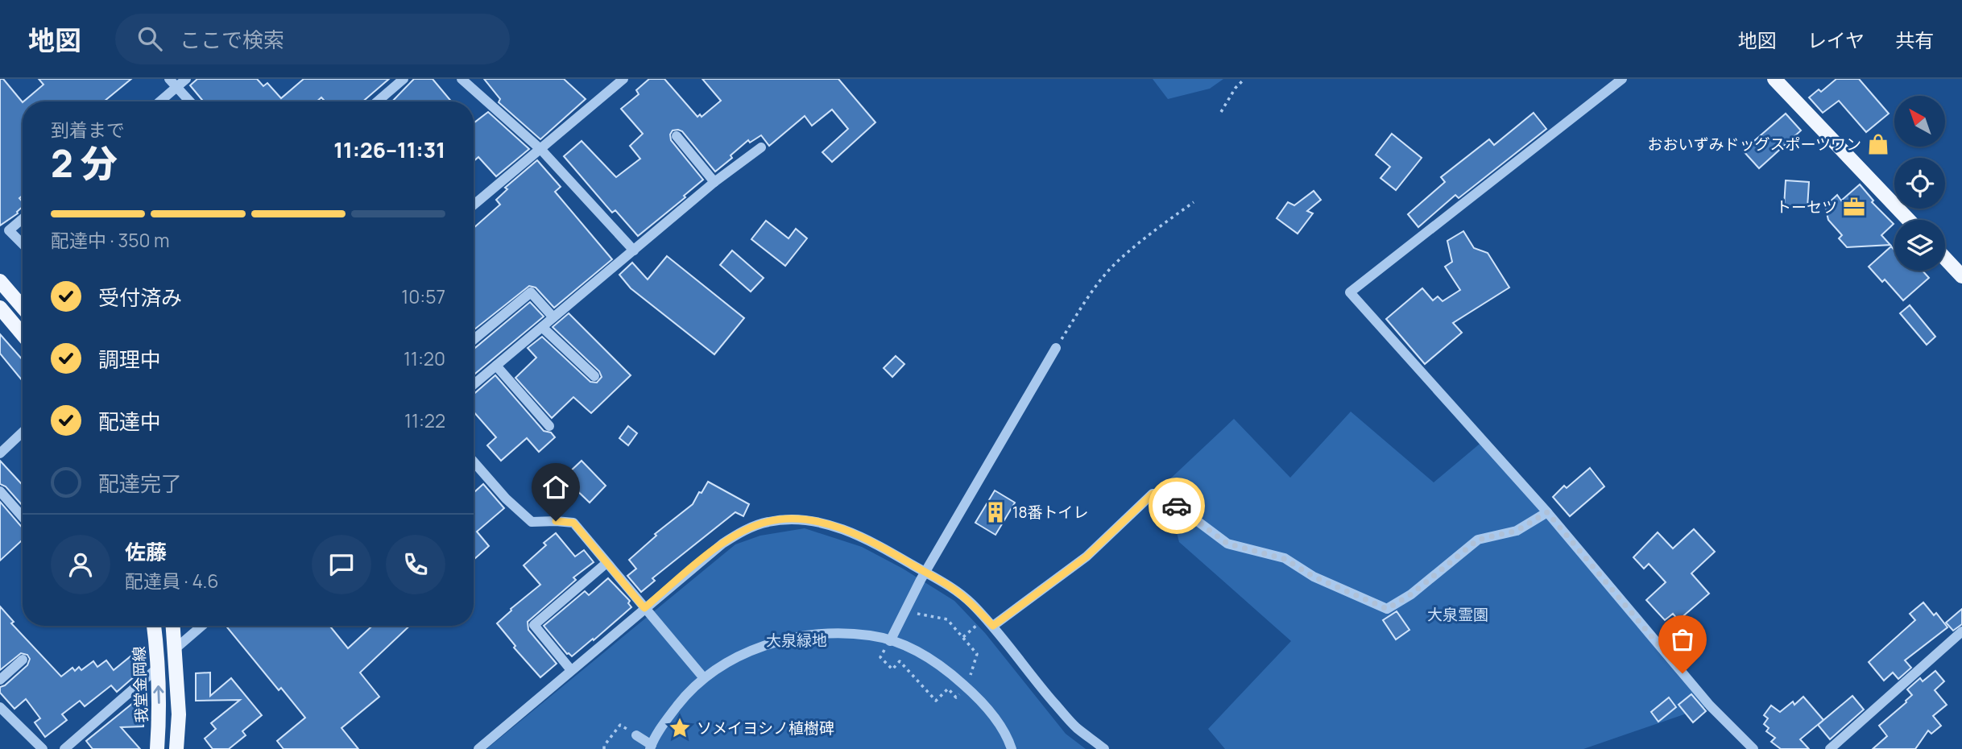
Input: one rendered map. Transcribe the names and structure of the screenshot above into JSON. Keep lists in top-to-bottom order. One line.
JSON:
{"streets":{"main road":["我堂金岡線"]},"parks":["大泉霊園","大泉緑地"],"places":{"shop":["おおいずみドッグスポーツワン"],"office":["トーセツ"],"building":["18番トイレ"],"place":["ソメイヨシノ植樹碑"]},"north":"top left","page":{"header":"地図","search":"ここで検索","nav":["地図","レイヤ","共有"],"heading":["2 分","到着まで","11:26–11:31"],"panel":["佐藤","配達員 · 4.6"],"bar":"配達中 · 350 m","list":[["受付済み","10:57"],["調理中","11:20"],["配達中","11:22"],"配達完了"]}}
